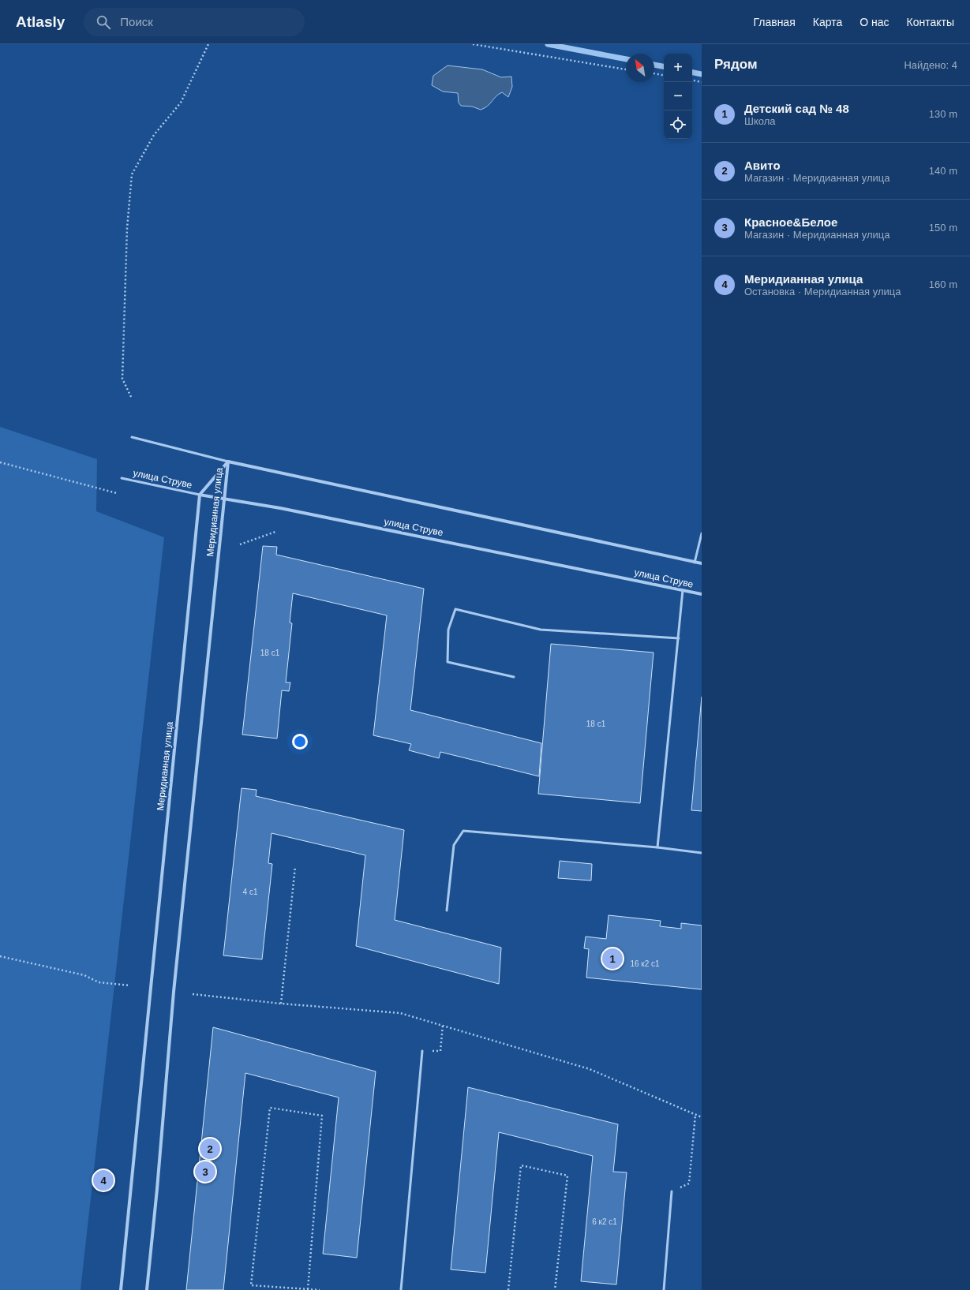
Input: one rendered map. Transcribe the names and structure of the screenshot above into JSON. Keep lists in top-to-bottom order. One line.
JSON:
{"streets":{"street":["улица Струве","Меридианная улица"]},"crossings":[["улица Струве","Меридианная улица"]],"house_numbers":["18 с1","18 с1","4 с1","16 к2 c1","6 к2 с1"],"north":"top left","page":{"header":"Atlasly","search":"Поиск","nav":["Главная","Карта","О нас","Контакты"],"heading":["Рядом","Найдено: 4"],"map_buttons":["+","−"],"list":[{"mark":"1","name":"Детский сад № 48","note":"Школа","value":"130 m"},{"mark":"2","name":"Авито","note":"Магазин · Меридианная улица","value":"140 m"},{"mark":"3","name":"Красное&Белое","note":"Магазин · Меридианная улица","value":"150 m"},{"mark":"4","name":"Меридианная улица","note":"Остановка · Меридианная улица","value":"160 m"}],"pins":["1","2","3","4"]}}
